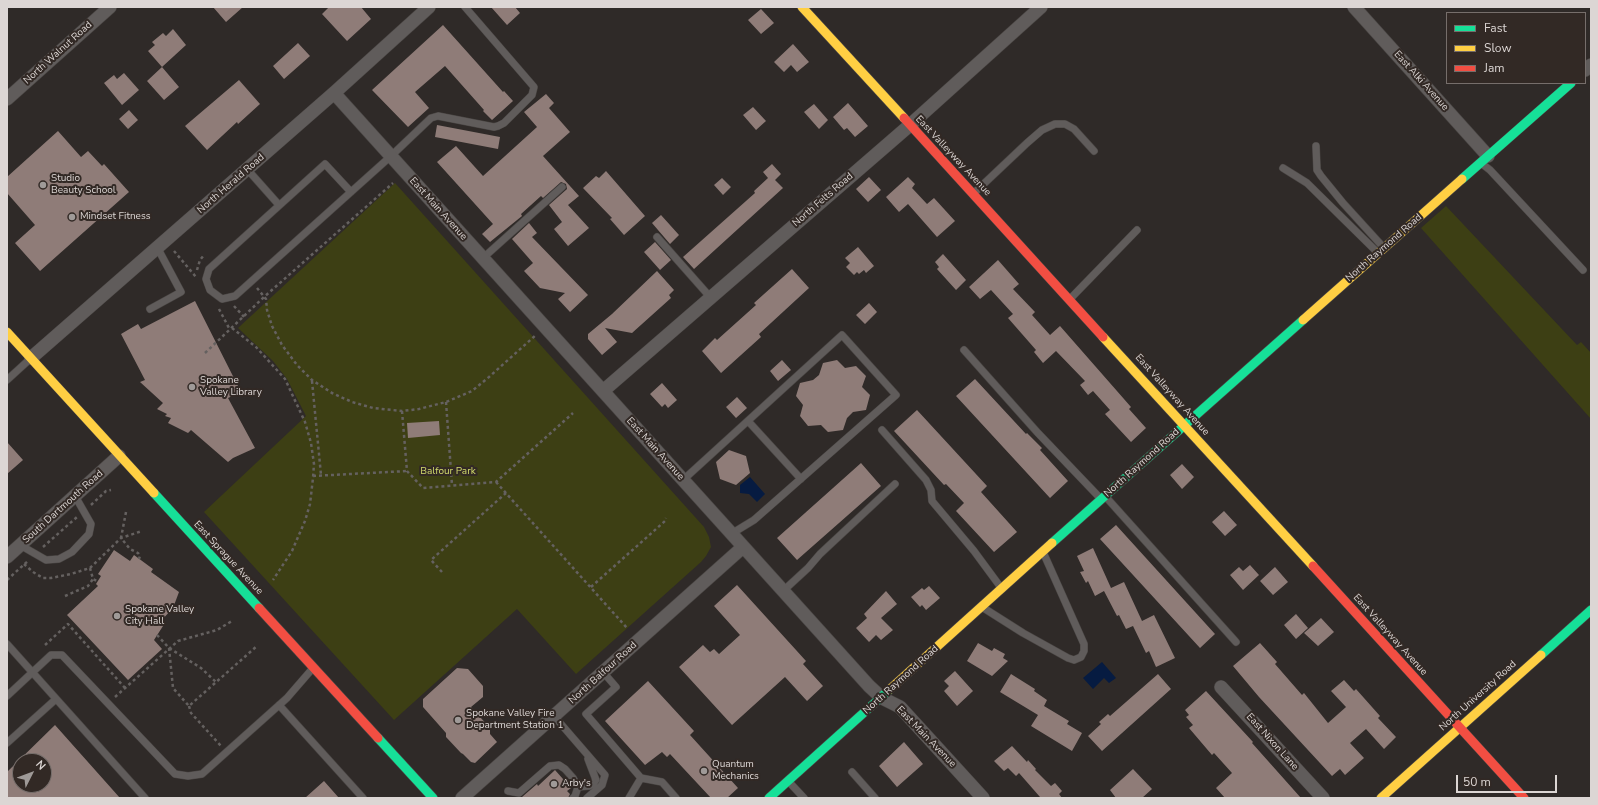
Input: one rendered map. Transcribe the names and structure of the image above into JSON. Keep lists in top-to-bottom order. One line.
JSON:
{"streets":{"street":["North Walnut Road","East Alki Avenue","East Valleyway Avenue","North Herald Road","North Felts Road","East Main Avenue","North Raymond Road","South Dartmouth Road","East Sprague Avenue","North Balfour Road","North University Road","East Nixon Lane"]},"crossings":[["East Alki Avenue","North Raymond Road"],["East Valleyway Avenue","North Felts Road"],["East Valleyway Avenue","North Raymond Road"],["East Valleyway Avenue","North University Road"],["North Herald Road","East Main Avenue"],["North Herald Road","East Sprague Avenue"],["North Felts Road","East Main Avenue"],["East Main Avenue","North Raymond Road"],["East Main Avenue","North Balfour Road"],["South Dartmouth Road","East Sprague Avenue"]],"parks":["Balfour Park"],"places":["Studio Beauty School","Mindset Fitness","Spokane Valley Library","Spokane Valley City Hall","Spokane Valley Fire Department Station 1","Quantum Mechanics","Arby's"],"legend":["Fast","Slow","Jam"],"scale_bar":"50 m","north":"top right"}
